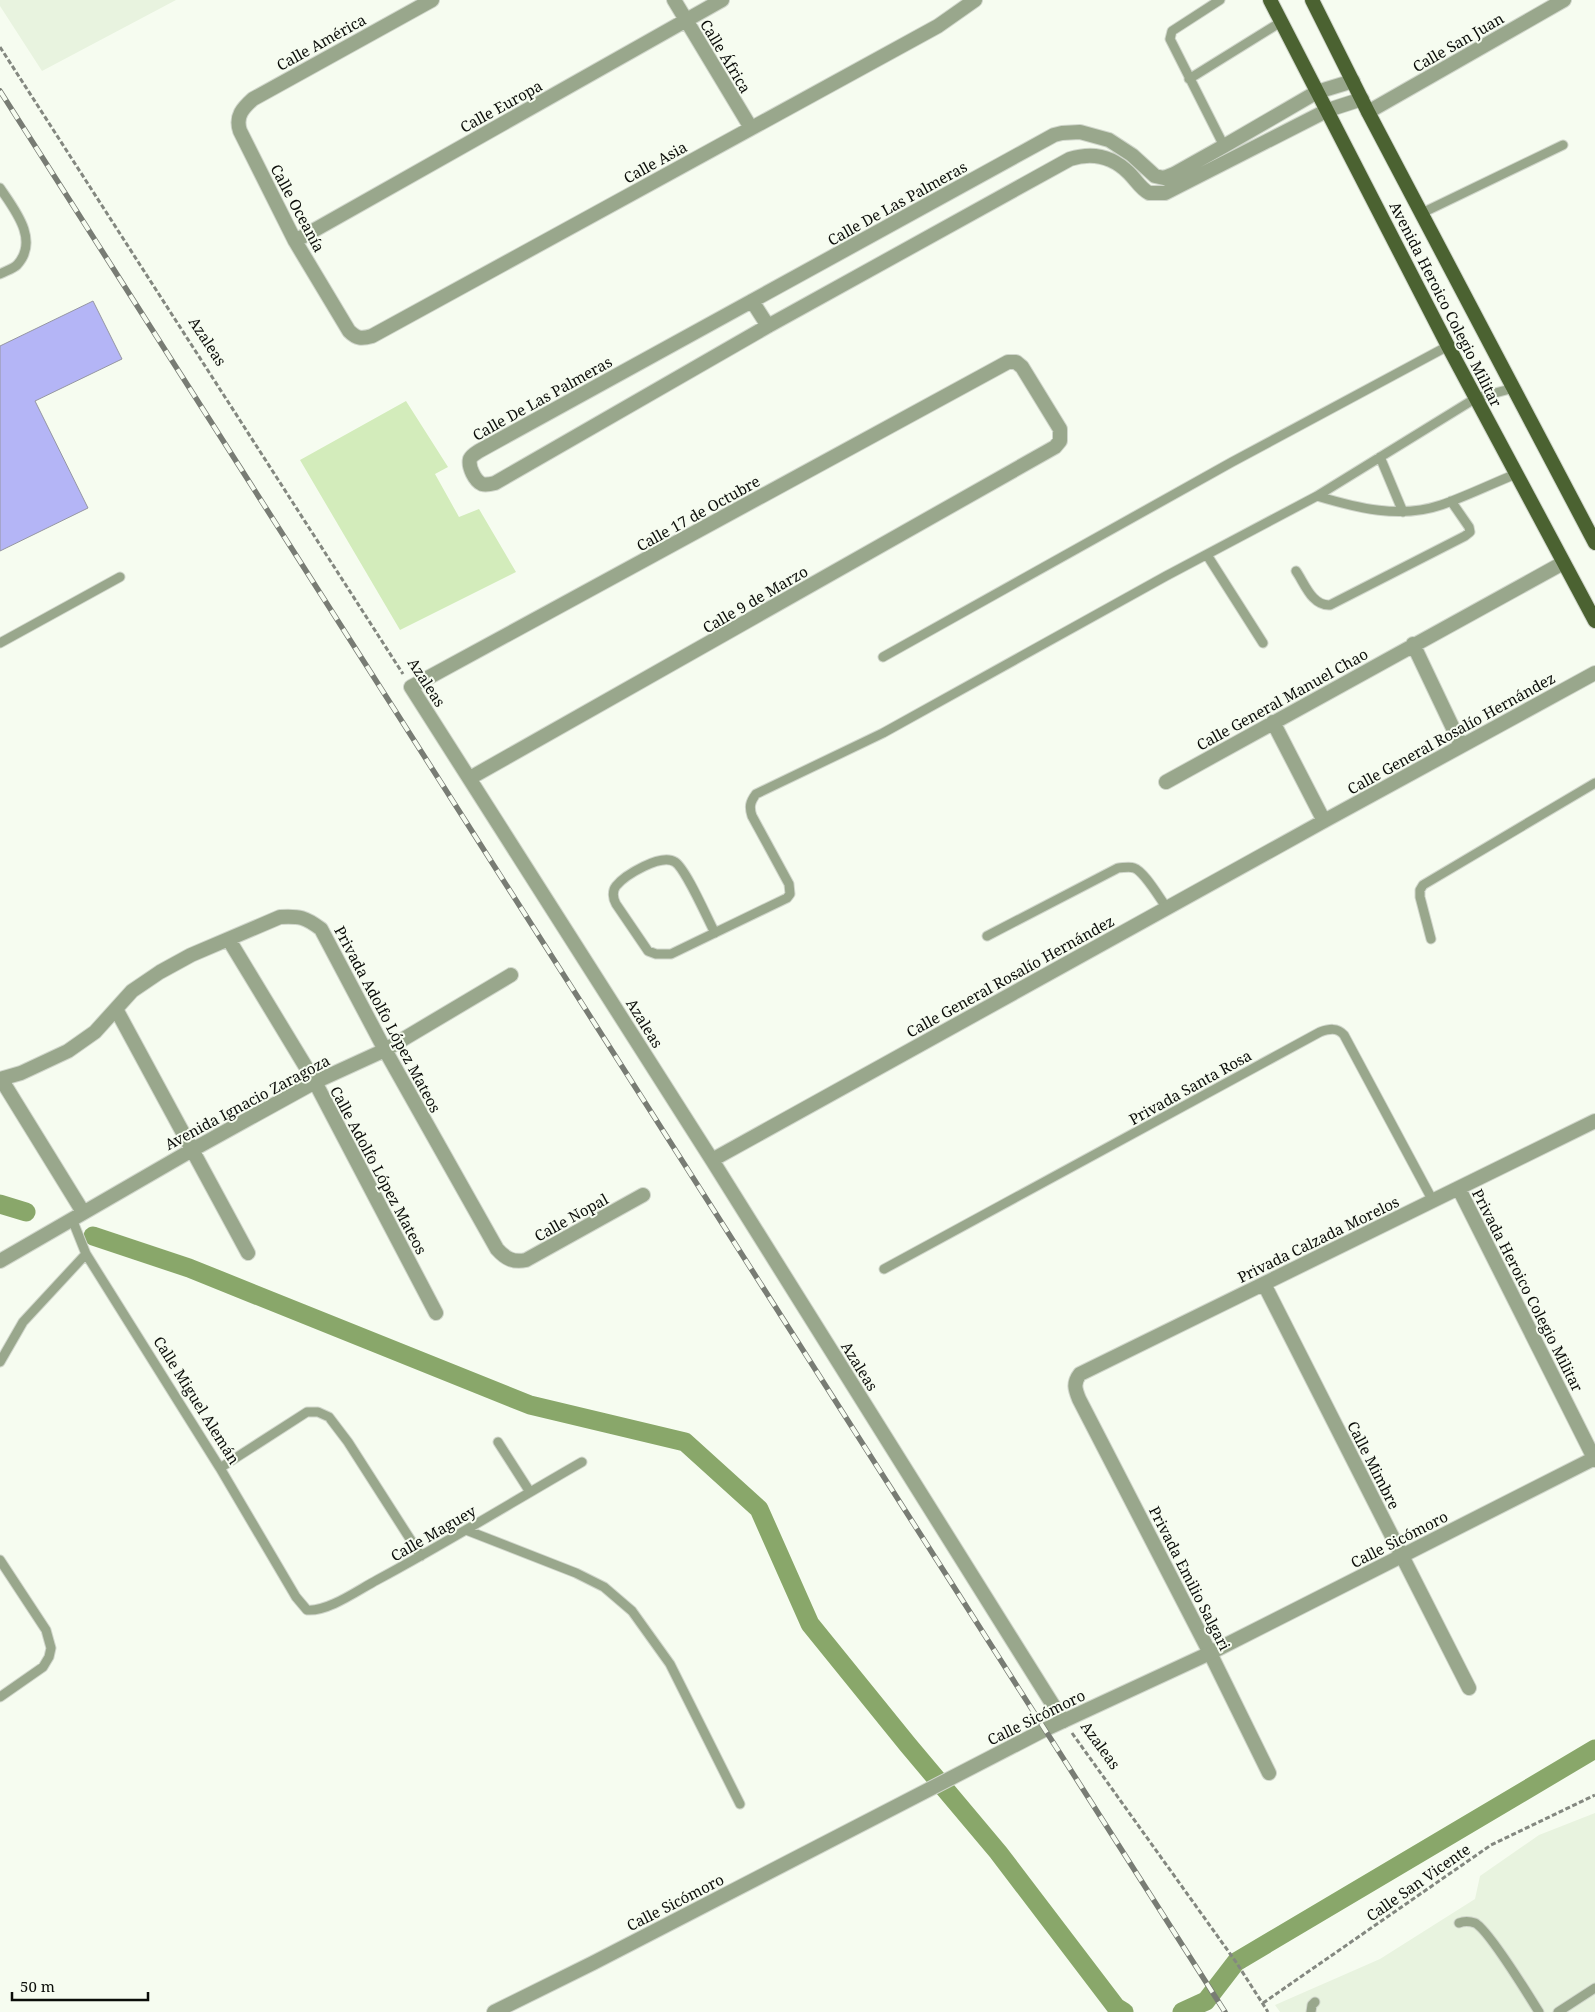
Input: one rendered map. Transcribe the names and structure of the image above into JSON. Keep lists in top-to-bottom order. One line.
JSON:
{"streets":{"main road":["Avenida Heroico Colegio Militar"],"street":["Calle América","Calle San Juan","Calle África","Calle Europa","Calle Asia","Calle De Las Palmeras","Calle Oceanía","Azaleas","Calle 17 de Octubre","Calle 9 de Marzo","Calle General Manuel Chao","Calle General Rosalío Hernández","Privada Adolfo López Mateos","Avenida Ignacio Zaragoza","Calle Adolfo López Mateos","Calle Nopal","Privada Calzada Morelos","Privada Heroico Colegio Militar","Calle Miguel Alemán","Calle Mimbre","Calle Sicómoro","Privada Emilio Salgari"],"lane":["Privada Santa Rosa","Calle Maguey"],"path":["Calle San Vicente"]},"crossings":[["Calle América","Calle Oceanía"],["Calle San Juan","Avenida Heroico Colegio Militar"],["Calle África","Calle Europa"],["Calle África","Calle Asia"],["Calle Europa","Calle Oceanía"],["Calle Asia","Calle Oceanía"],["Calle De Las Palmeras","Avenida Heroico Colegio Militar"],["Avenida Heroico Colegio Militar","Calle General Manuel Chao"],["Azaleas","Calle 17 de Octubre"],["Azaleas","Calle 9 de Marzo"],["Azaleas","Calle General Rosalío Hernández"],["Azaleas","Calle Sicómoro"],["Azaleas","Calle San Vicente"],["Calle 17 de Octubre","Calle 9 de Marzo"],["Privada Adolfo López Mateos","Avenida Ignacio Zaragoza"],["Privada Adolfo López Mateos","Calle Adolfo López Mateos"],["Privada Adolfo López Mateos","Calle Nopal"],["Privada Adolfo López Mateos","Calle Miguel Alemán"],["Privada Santa Rosa","Privada Calzada Morelos"],["Avenida Ignacio Zaragoza","Calle Adolfo López Mateos"],["Avenida Ignacio Zaragoza","Calle Miguel Alemán"],["Privada Calzada Morelos","Privada Heroico Colegio Militar"],["Privada Calzada Morelos","Calle Mimbre"],["Privada Calzada Morelos","Privada Emilio Salgari"],["Privada Heroico Colegio Militar","Calle Sicómoro"],["Calle Miguel Alemán","Calle Maguey"],["Calle Mimbre","Calle Sicómoro"],["Calle Sicómoro","Privada Emilio Salgari"]],"scale_bar":"50 m"}
